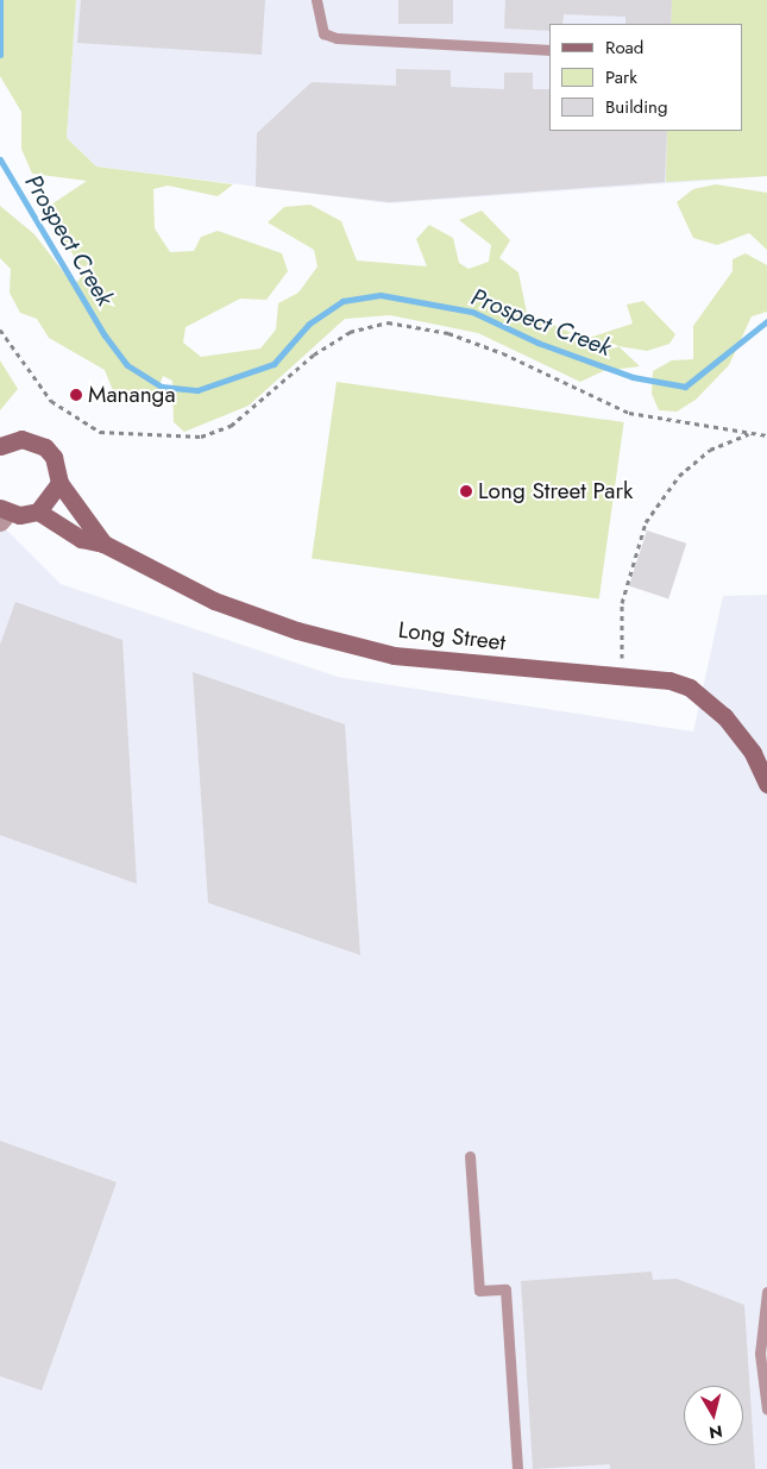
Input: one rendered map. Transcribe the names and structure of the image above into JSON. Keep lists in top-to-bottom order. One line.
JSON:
{"streets":{"street":["Long Street"]},"water":["Prospect Creek"],"places":["Mananga","Long Street Park"],"legend":["Road","Park","Building"],"north":"bottom"}
